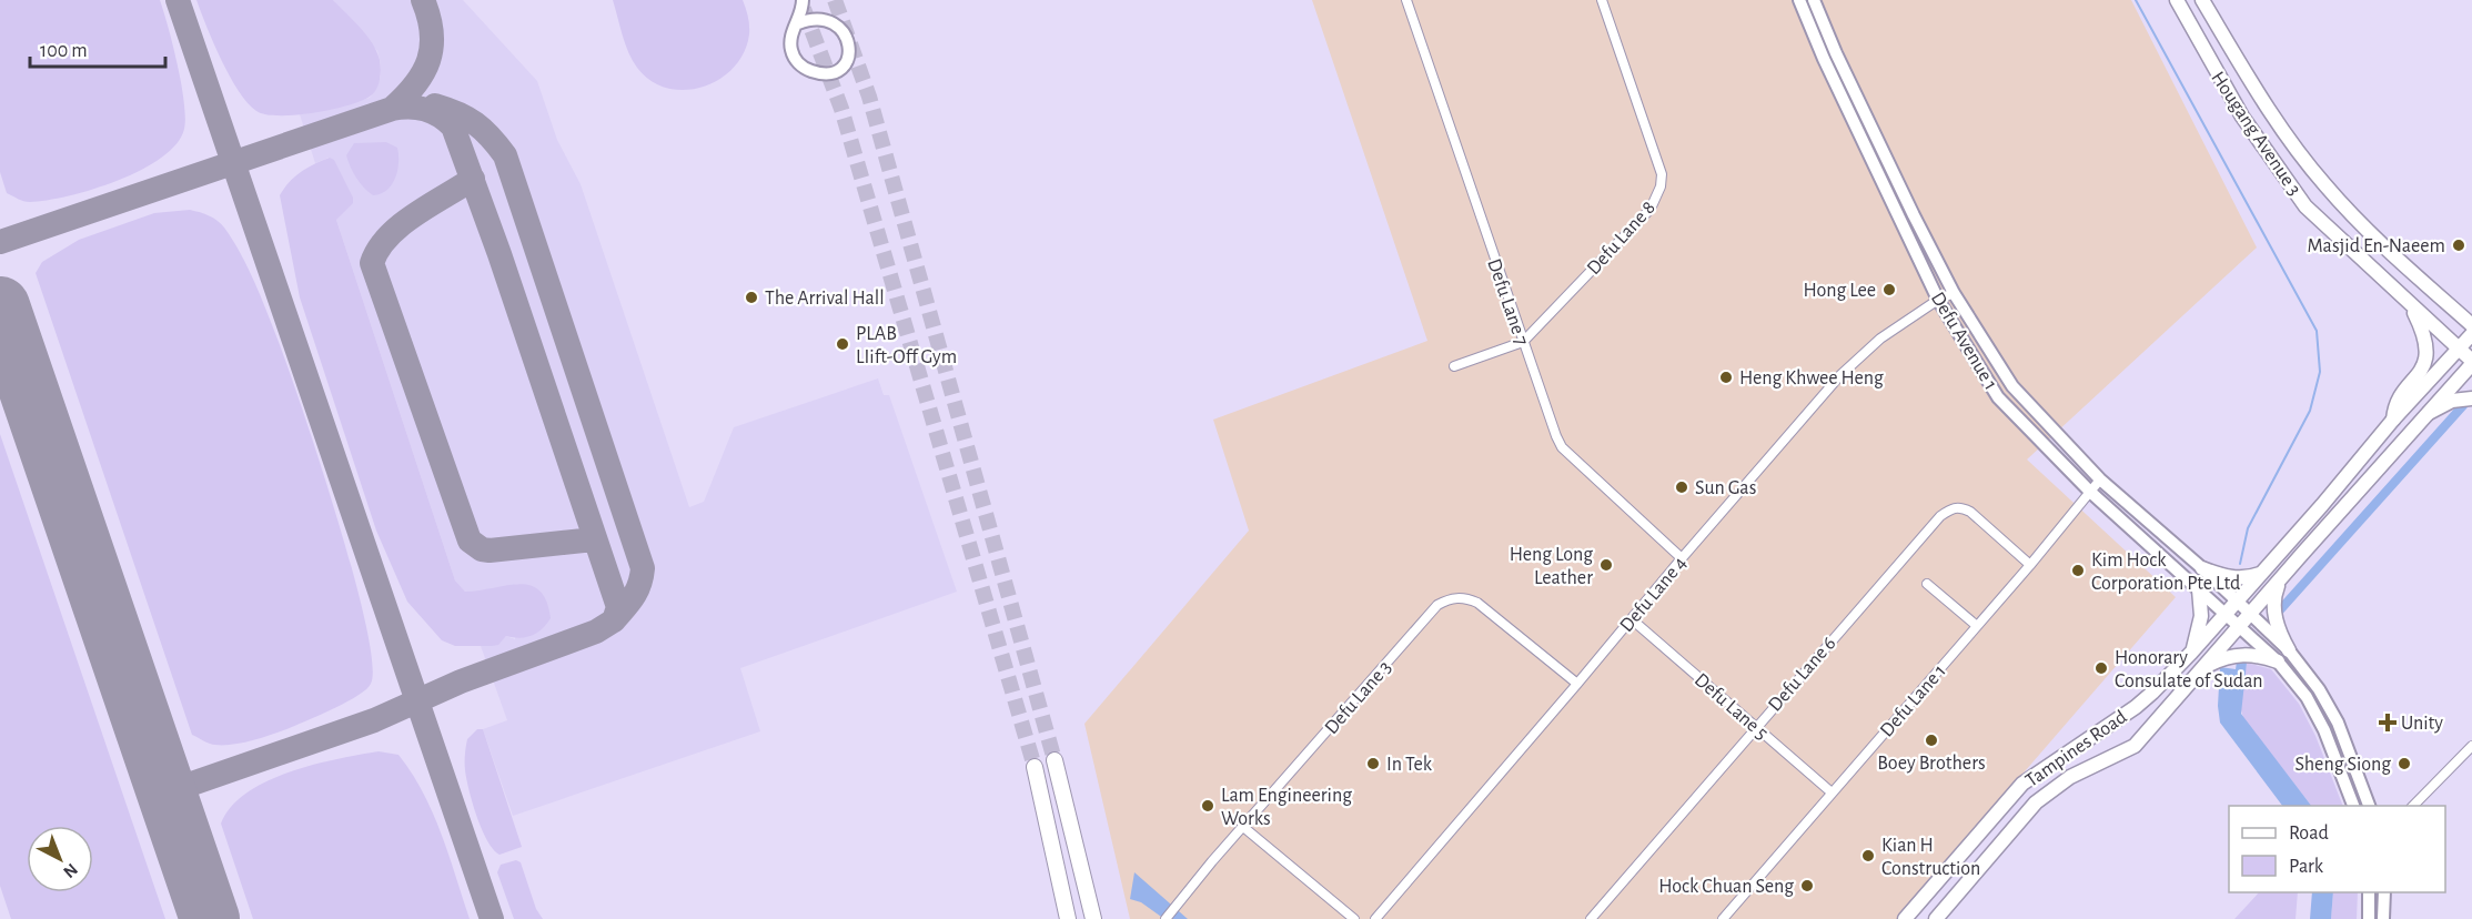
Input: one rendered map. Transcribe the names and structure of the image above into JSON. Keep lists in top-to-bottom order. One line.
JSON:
{"streets":{"main road":["Hougang Avenue 3","Defu Avenue 1","Tampines Road"],"street":["Defu Lane 8","Defu Lane 7","Defu Lane 4","Defu Lane 6","Defu Lane 3","Defu Lane 1","Defu Lane 5"]},"crossings":[["Hougang Avenue 3","Tampines Road"],["Defu Lane 8","Defu Lane 7"],["Defu Lane 7","Defu Lane 4"],["Defu Avenue 1","Defu Lane 4"],["Defu Avenue 1","Defu Lane 1"],["Defu Avenue 1","Tampines Road"],["Defu Lane 4","Defu Lane 3"],["Defu Lane 4","Defu Lane 5"],["Defu Lane 6","Defu Lane 1"],["Defu Lane 6","Defu Lane 5"],["Defu Lane 1","Defu Lane 5"]],"places":{"other":["Masjid En-Naeem","Hong Lee","The Arrival Hall","PLAB LIift-Off Gym","Heng Khwee Heng","Sun Gas","Heng Long Leather","Kim Hock Corporation Pte Ltd","Honorary Consulate of Sudan","Boey Brothers","In Tek","Sheng Siong","Lam Engineering Works","Kian H Construction","Hock Chuan Seng"],"health":["Unity"]},"legend":["Road","Park"],"scale_bar":"100 m","north":"bottom right"}
